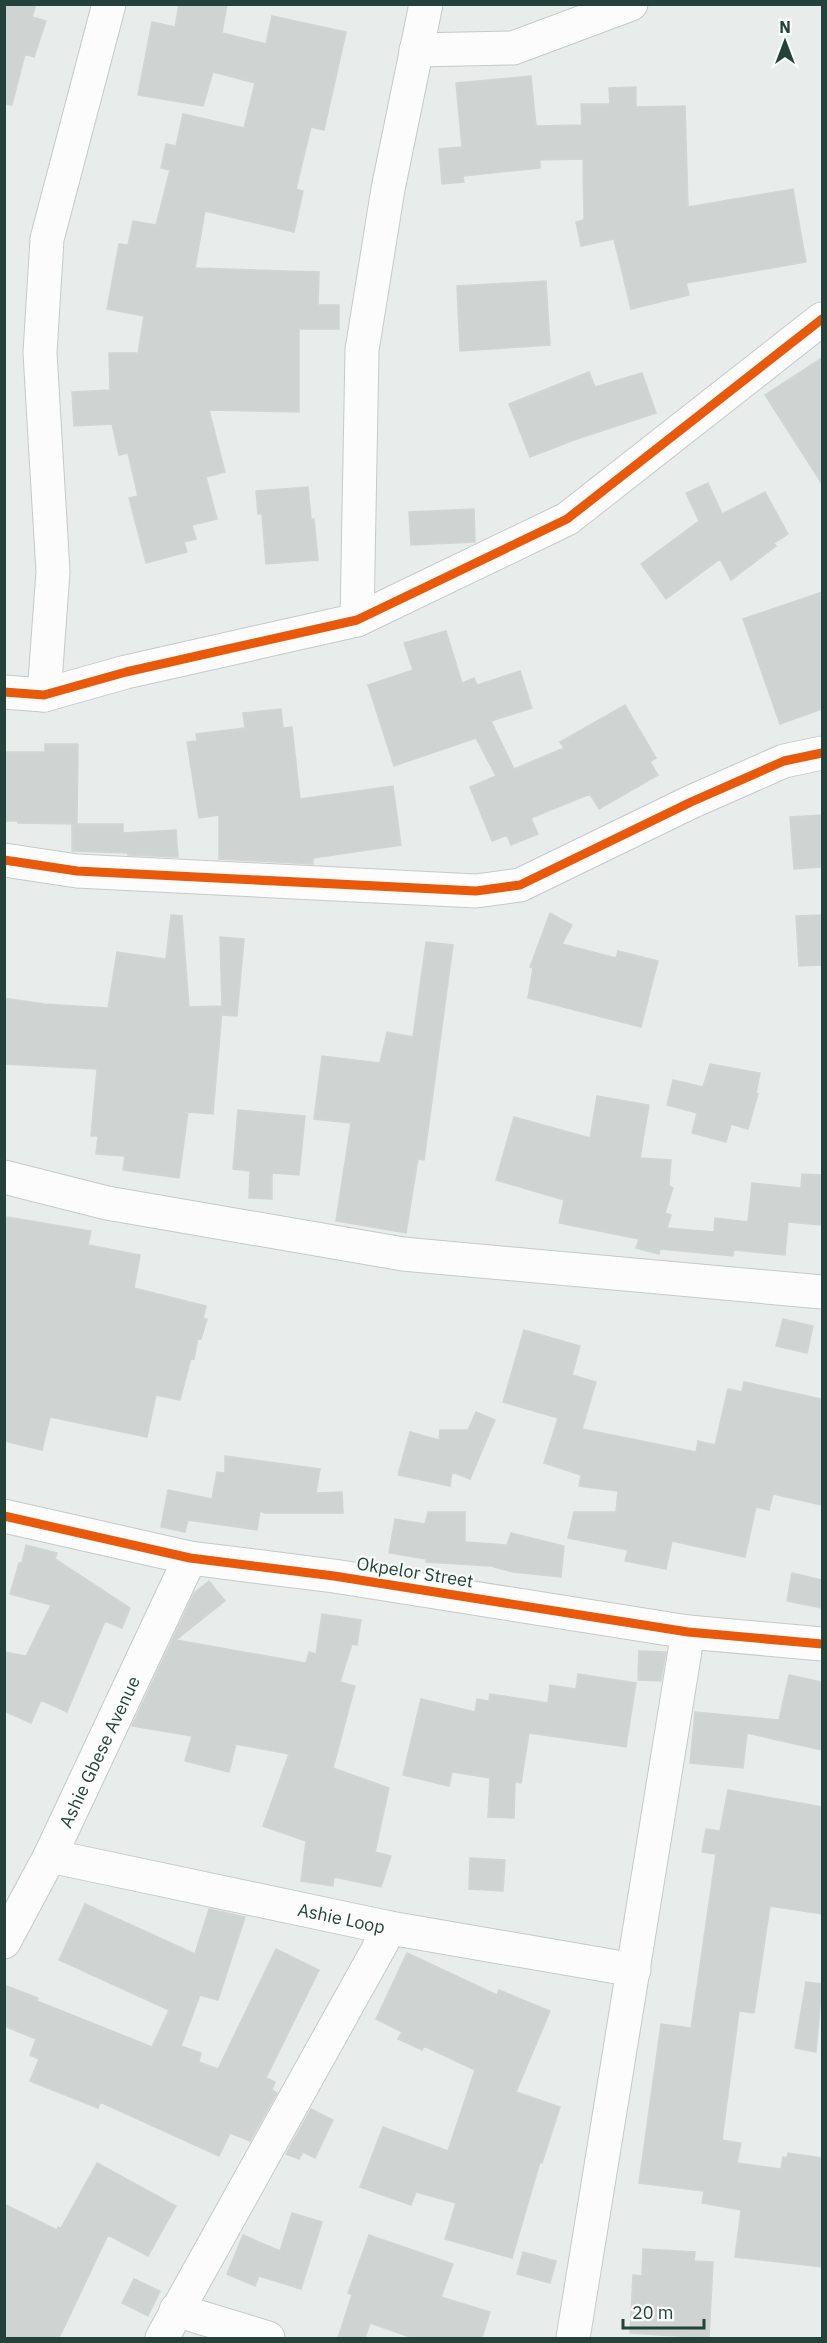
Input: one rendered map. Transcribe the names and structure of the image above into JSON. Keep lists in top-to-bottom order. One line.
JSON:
{"streets":{"street":["Okpelor Street","Ashie Gbese Avenue","Ashie Loop"]},"crossings":[["Okpelor Street","Ashie Gbese Avenue"],["Ashie Gbese Avenue","Ashie Loop"]],"scale_bar":"20 m","north":"top"}
